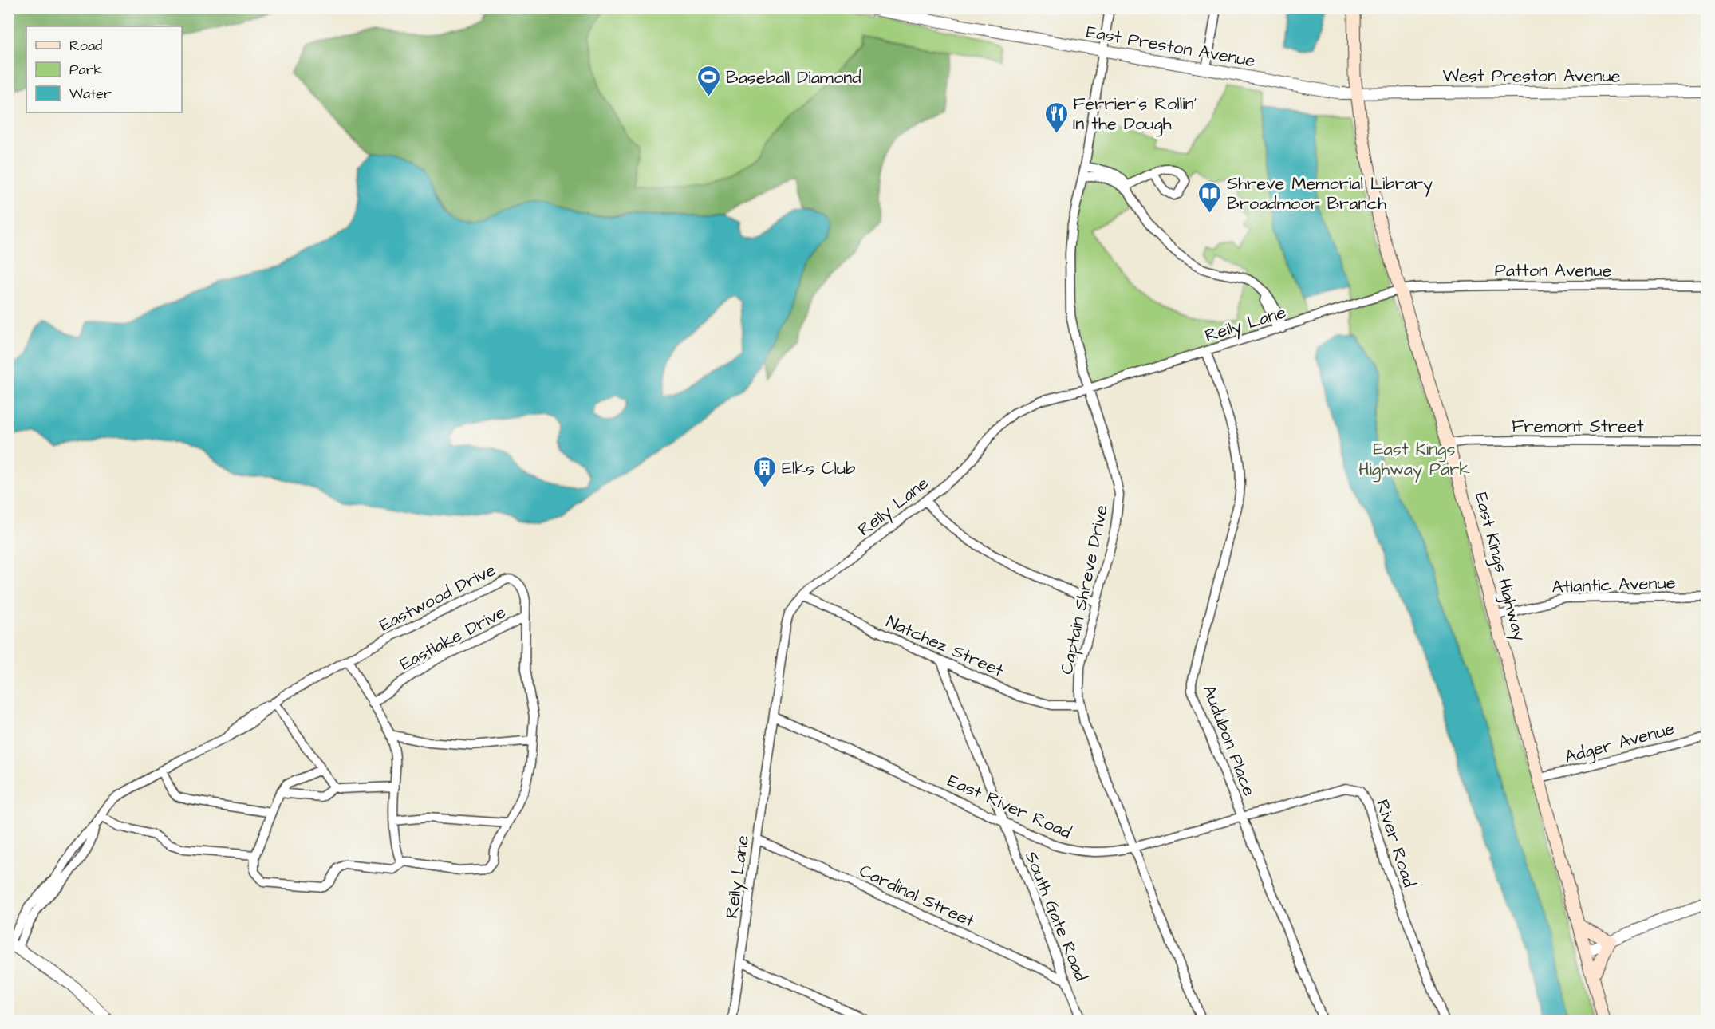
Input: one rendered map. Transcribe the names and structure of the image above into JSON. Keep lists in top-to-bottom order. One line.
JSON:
{"streets":{"main road":["East Kings Highway"],"street":["East Preston Avenue","West Preston Avenue","Patton Avenue","Reily Lane","Fremont Street","Atlantic Avenue","Captain Shreve Drive","Eastwood Drive","Eastlake Drive","Natchez Street","Audubon Place","Adger Avenue","East River Road","River Road","Cardinal Street","South Gate Road"]},"crossings":[["East Preston Avenue","West Preston Avenue"],["East Preston Avenue","East Kings Highway"],["East Preston Avenue","Captain Shreve Drive"],["West Preston Avenue","East Kings Highway"],["Patton Avenue","Reily Lane"],["Patton Avenue","East Kings Highway"],["Reily Lane","East Kings Highway"],["Reily Lane","Captain Shreve Drive"],["Reily Lane","Natchez Street"],["Reily Lane","Audubon Place"],["Reily Lane","East River Road"],["Reily Lane","Cardinal Street"],["Fremont Street","East Kings Highway"],["East Kings Highway","Atlantic Avenue"],["East Kings Highway","Adger Avenue"],["Captain Shreve Drive","Natchez Street"],["Captain Shreve Drive","East River Road"],["Eastwood Drive","Eastlake Drive"],["Natchez Street","South Gate Road"],["Audubon Place","East River Road"],["Audubon Place","River Road"],["East River Road","River Road"],["East River Road","South Gate Road"],["Cardinal Street","South Gate Road"]],"parks":["East Kings Highway Park"],"places":{"sports":["Baseball Diamond"],"restaurant":["Ferrier's Rollin' In the Dough"],"library":["Shreve Memorial Library Broadmoor Branch"],"building":["Elks Club"]},"legend":["Road","Park","Water"]}
